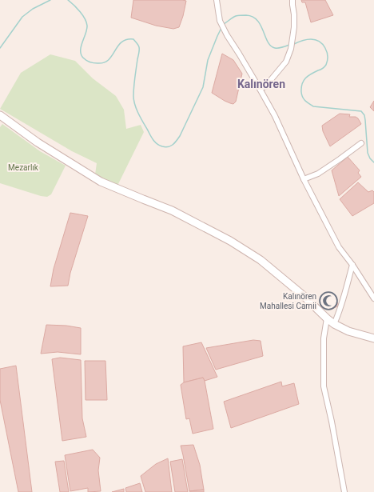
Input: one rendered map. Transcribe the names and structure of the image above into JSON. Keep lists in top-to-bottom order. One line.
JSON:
{"districts":["Kalınören"],"parks":["Mezarlık"],"places":{"mosque":["Kalınören Mahallesi Camii"]}}
